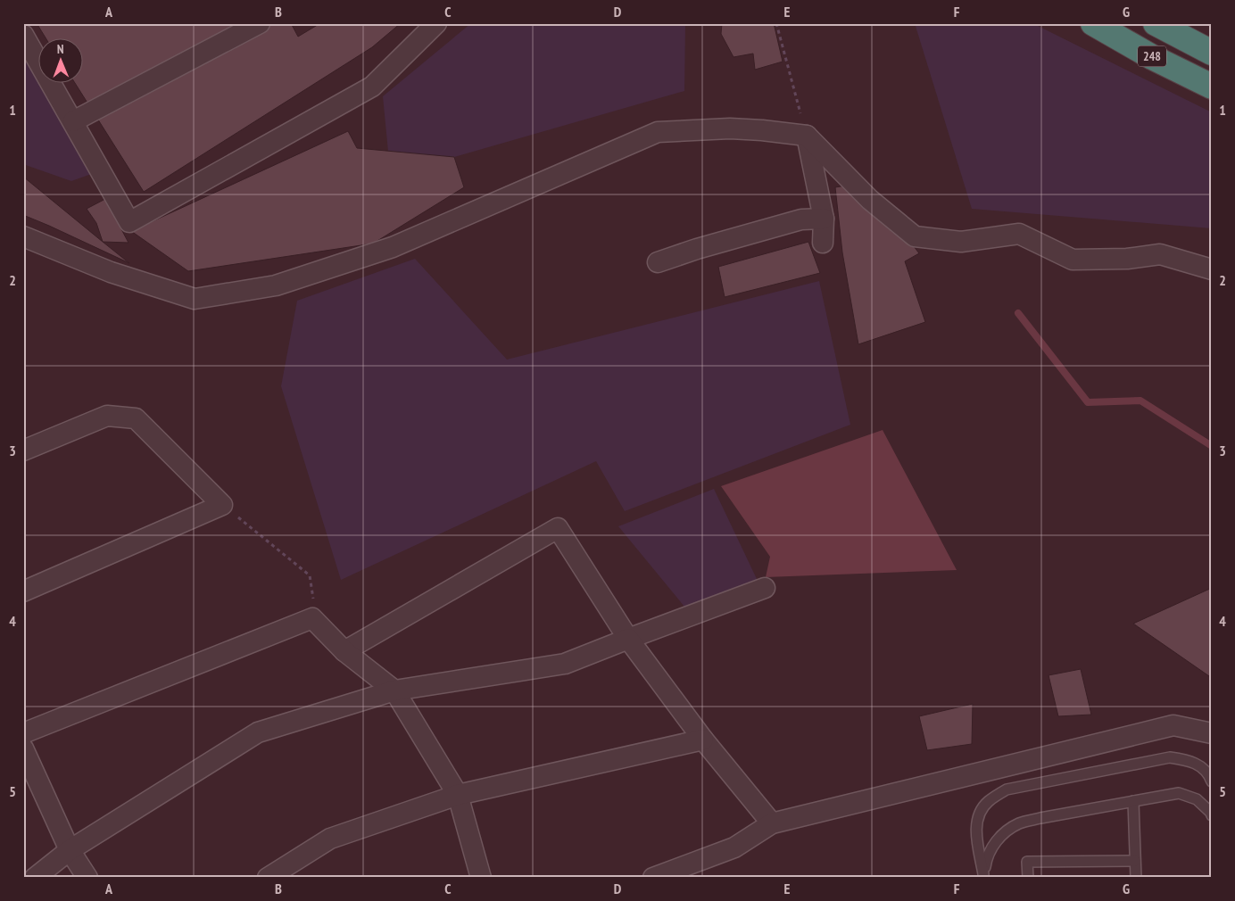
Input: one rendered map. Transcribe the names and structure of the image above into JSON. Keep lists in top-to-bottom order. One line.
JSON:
{"streets":{"highway":["248"]},"north":"top","grid":{"columns":["A","B","C","D","E","F","G"],"rows":["1","2","3","4","5"]}}
